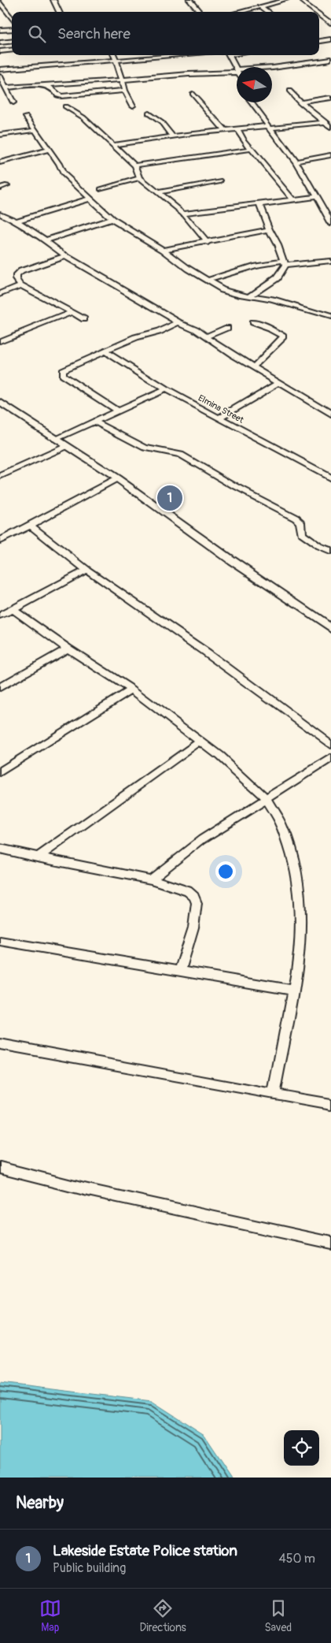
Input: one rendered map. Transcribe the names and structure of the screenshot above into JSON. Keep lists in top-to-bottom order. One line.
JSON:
{"streets":{"street":["Elmina Street"]},"north":"left","page":{"search":"Search here","pins":"1","heading":"Nearby","list":[{"mark":"1","name":"Lakeside Estate Police station","note":"Public building","value":"450 m"}],"nav":["Map","Directions","Saved"]}}
